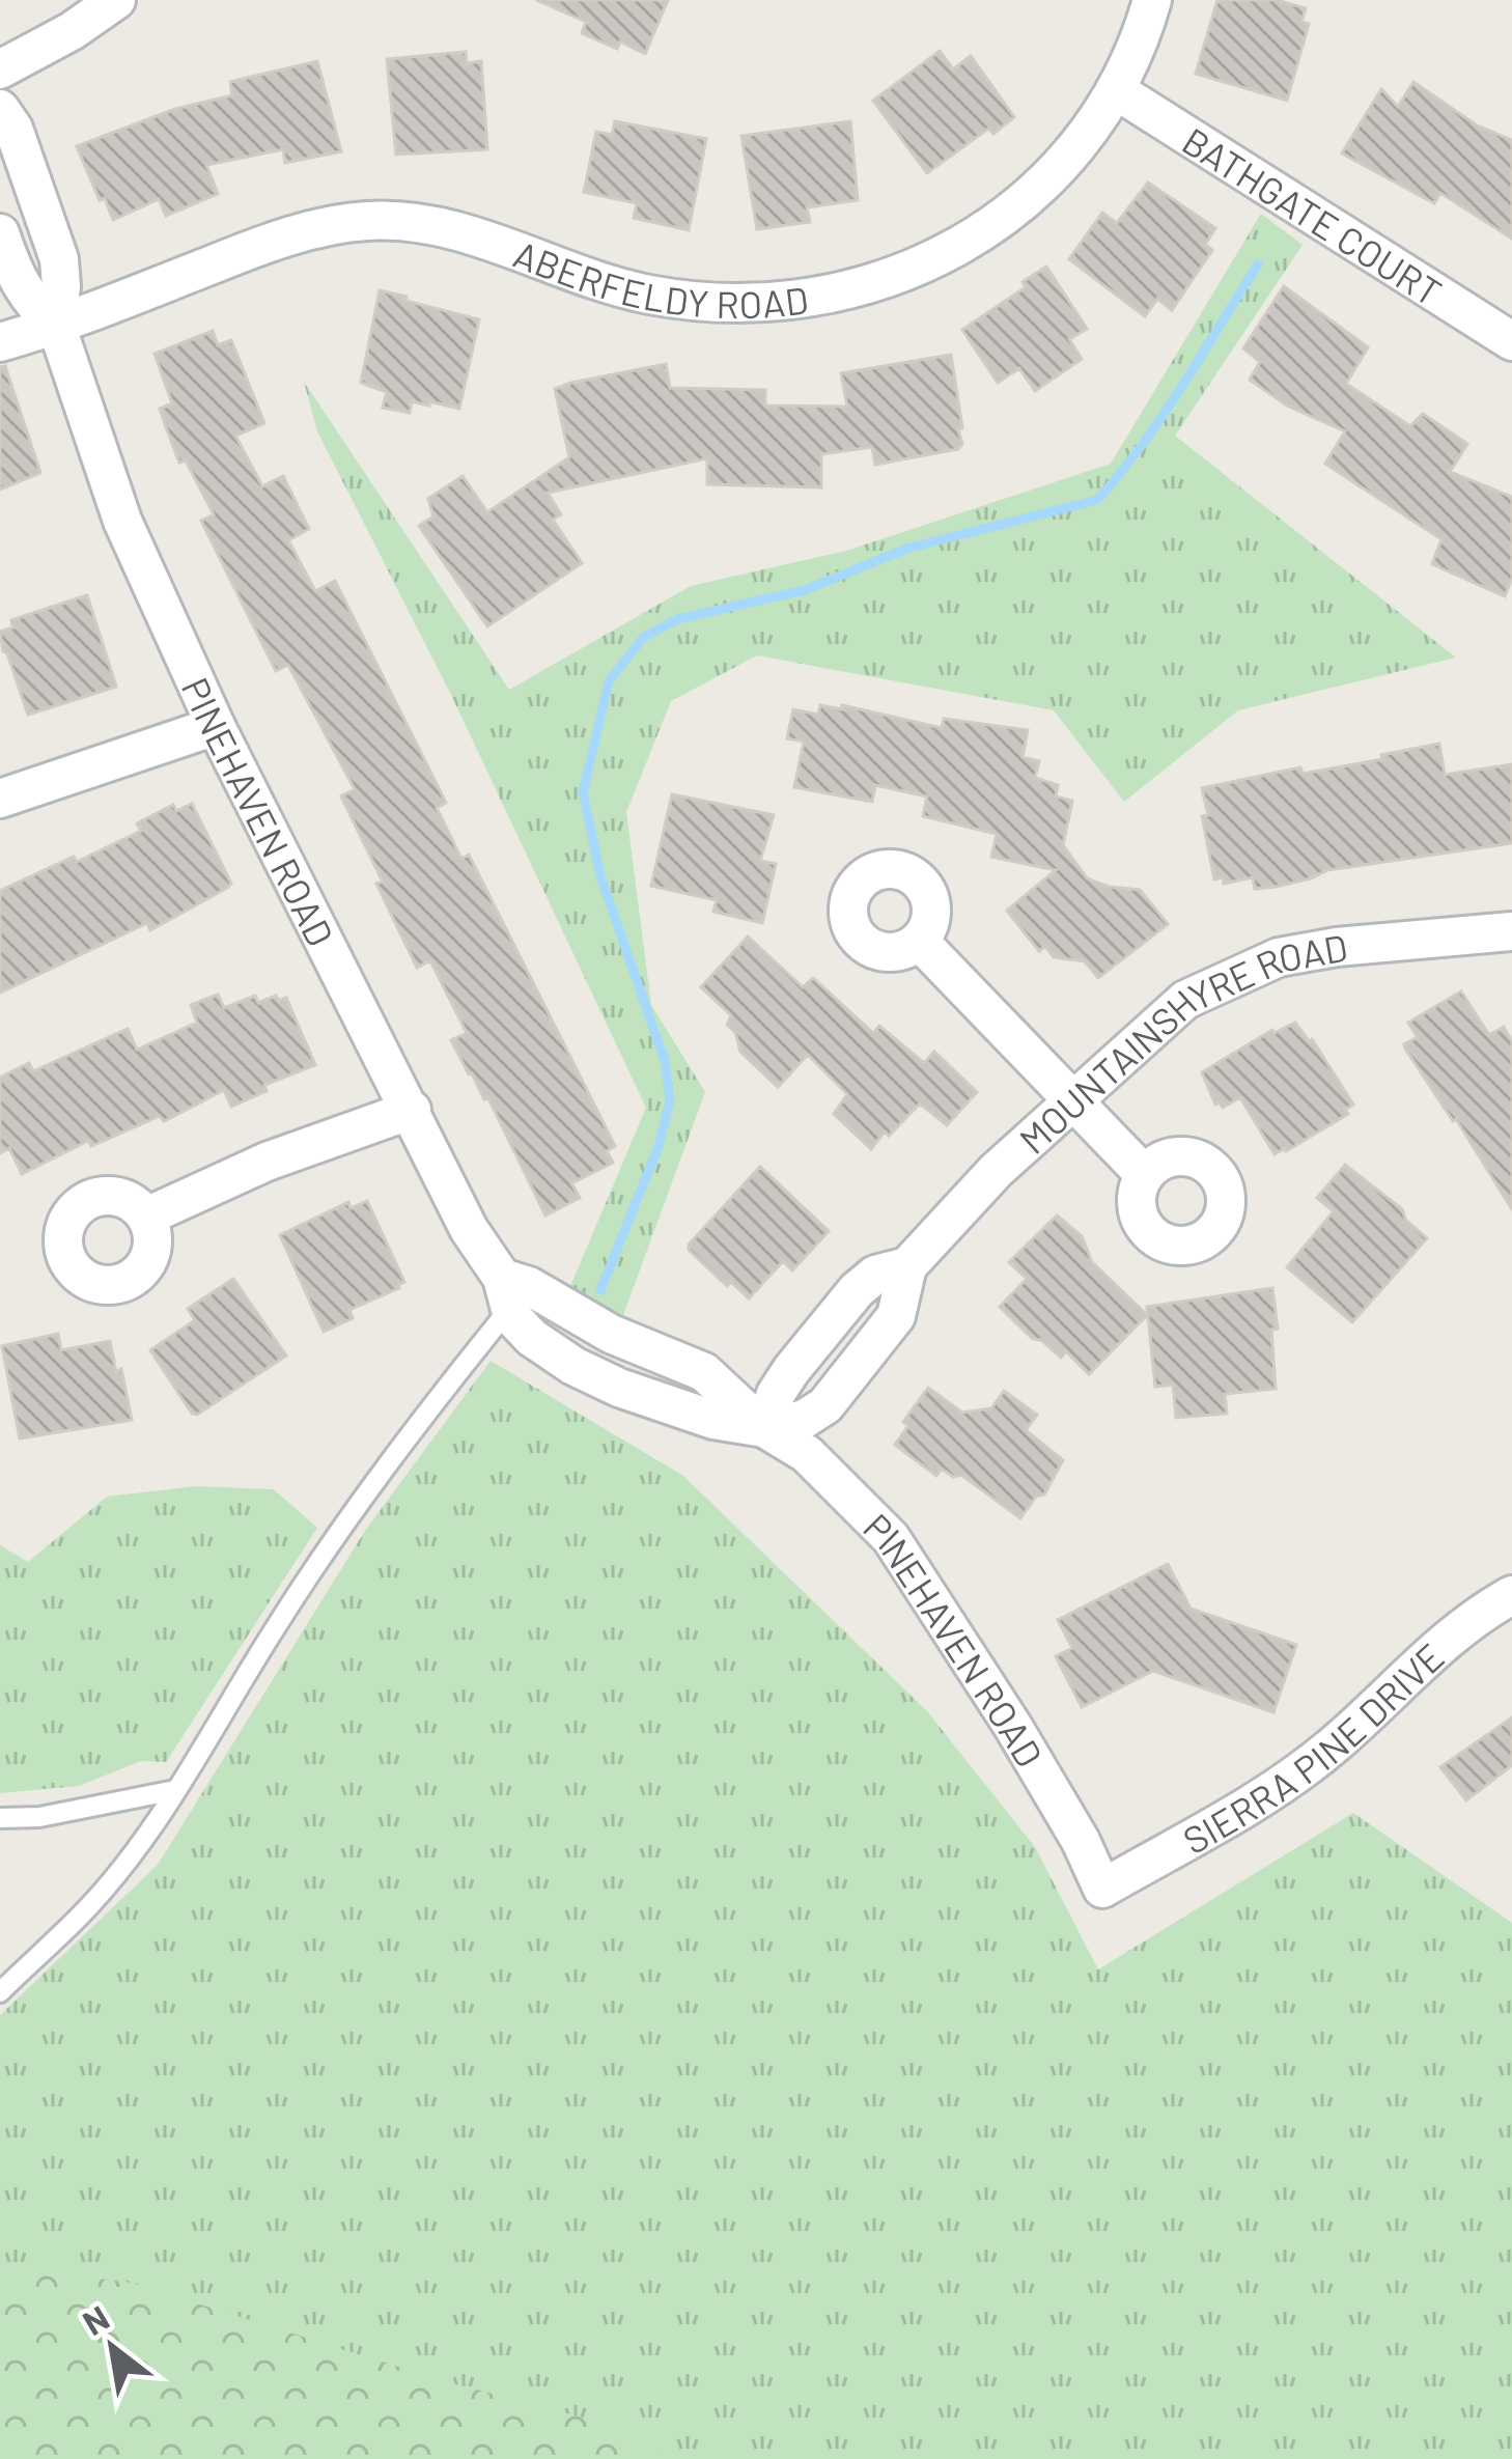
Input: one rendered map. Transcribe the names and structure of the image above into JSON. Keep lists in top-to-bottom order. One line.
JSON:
{"streets":{"street":["BATHGATE COURT","ABERFELDY ROAD","PINEHAVEN ROAD","MOUNTAINSHYRE ROAD","SIERRA PINE DRIVE"]},"crossings":[["BATHGATE COURT","ABERFELDY ROAD"],["ABERFELDY ROAD","PINEHAVEN ROAD"],["PINEHAVEN ROAD","MOUNTAINSHYRE ROAD"],["PINEHAVEN ROAD","SIERRA PINE DRIVE"]],"north":"top left"}
